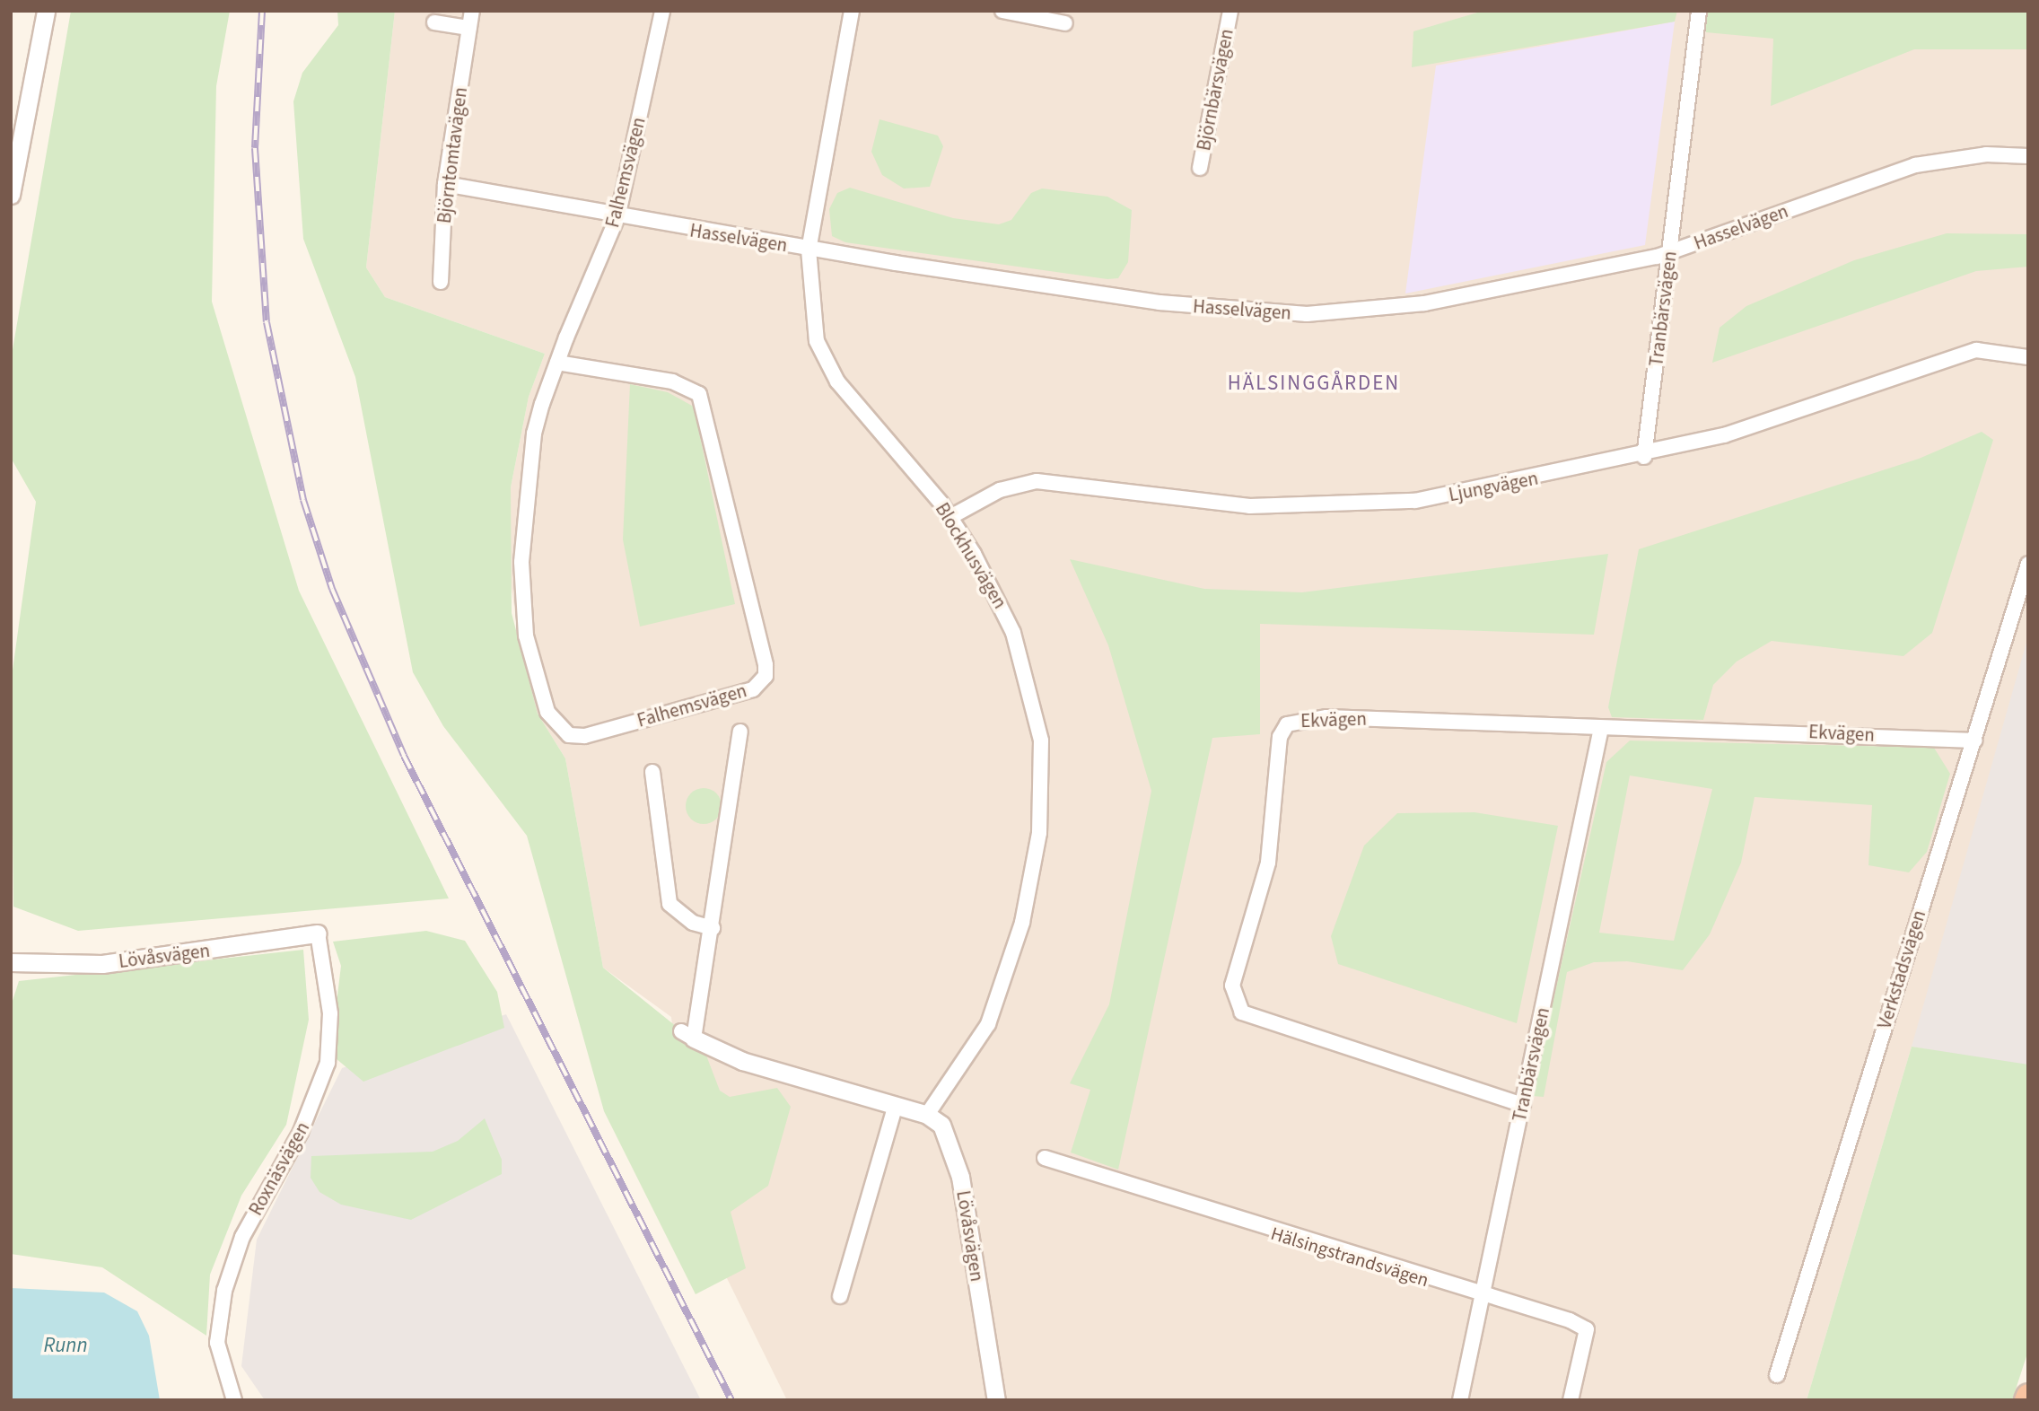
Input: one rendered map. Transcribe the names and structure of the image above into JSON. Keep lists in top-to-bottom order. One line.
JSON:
{"streets":{"street":["Björnbärsvägen","Björntomtavägen","Falhemsvägen","Hasselvägen","Tranbärsvägen","Ljungvägen","Blockhusvägen","Ekvägen","Lövåsvägen","Verkstadsvägen","Roxnäsvägen","Hälsingstrandsvägen"]},"crossings":[["Björntomtavägen","Hasselvägen"],["Falhemsvägen","Hasselvägen"],["Hasselvägen","Tranbärsvägen"],["Hasselvägen","Blockhusvägen"],["Tranbärsvägen","Ljungvägen"],["Tranbärsvägen","Ekvägen"],["Tranbärsvägen","Hälsingstrandsvägen"],["Ljungvägen","Blockhusvägen"],["Blockhusvägen","Lövåsvägen"],["Ekvägen","Verkstadsvägen"],["Lövåsvägen","Roxnäsvägen"]],"districts":["HÄLSINGGÅRDEN"],"water":["Runn"]}
